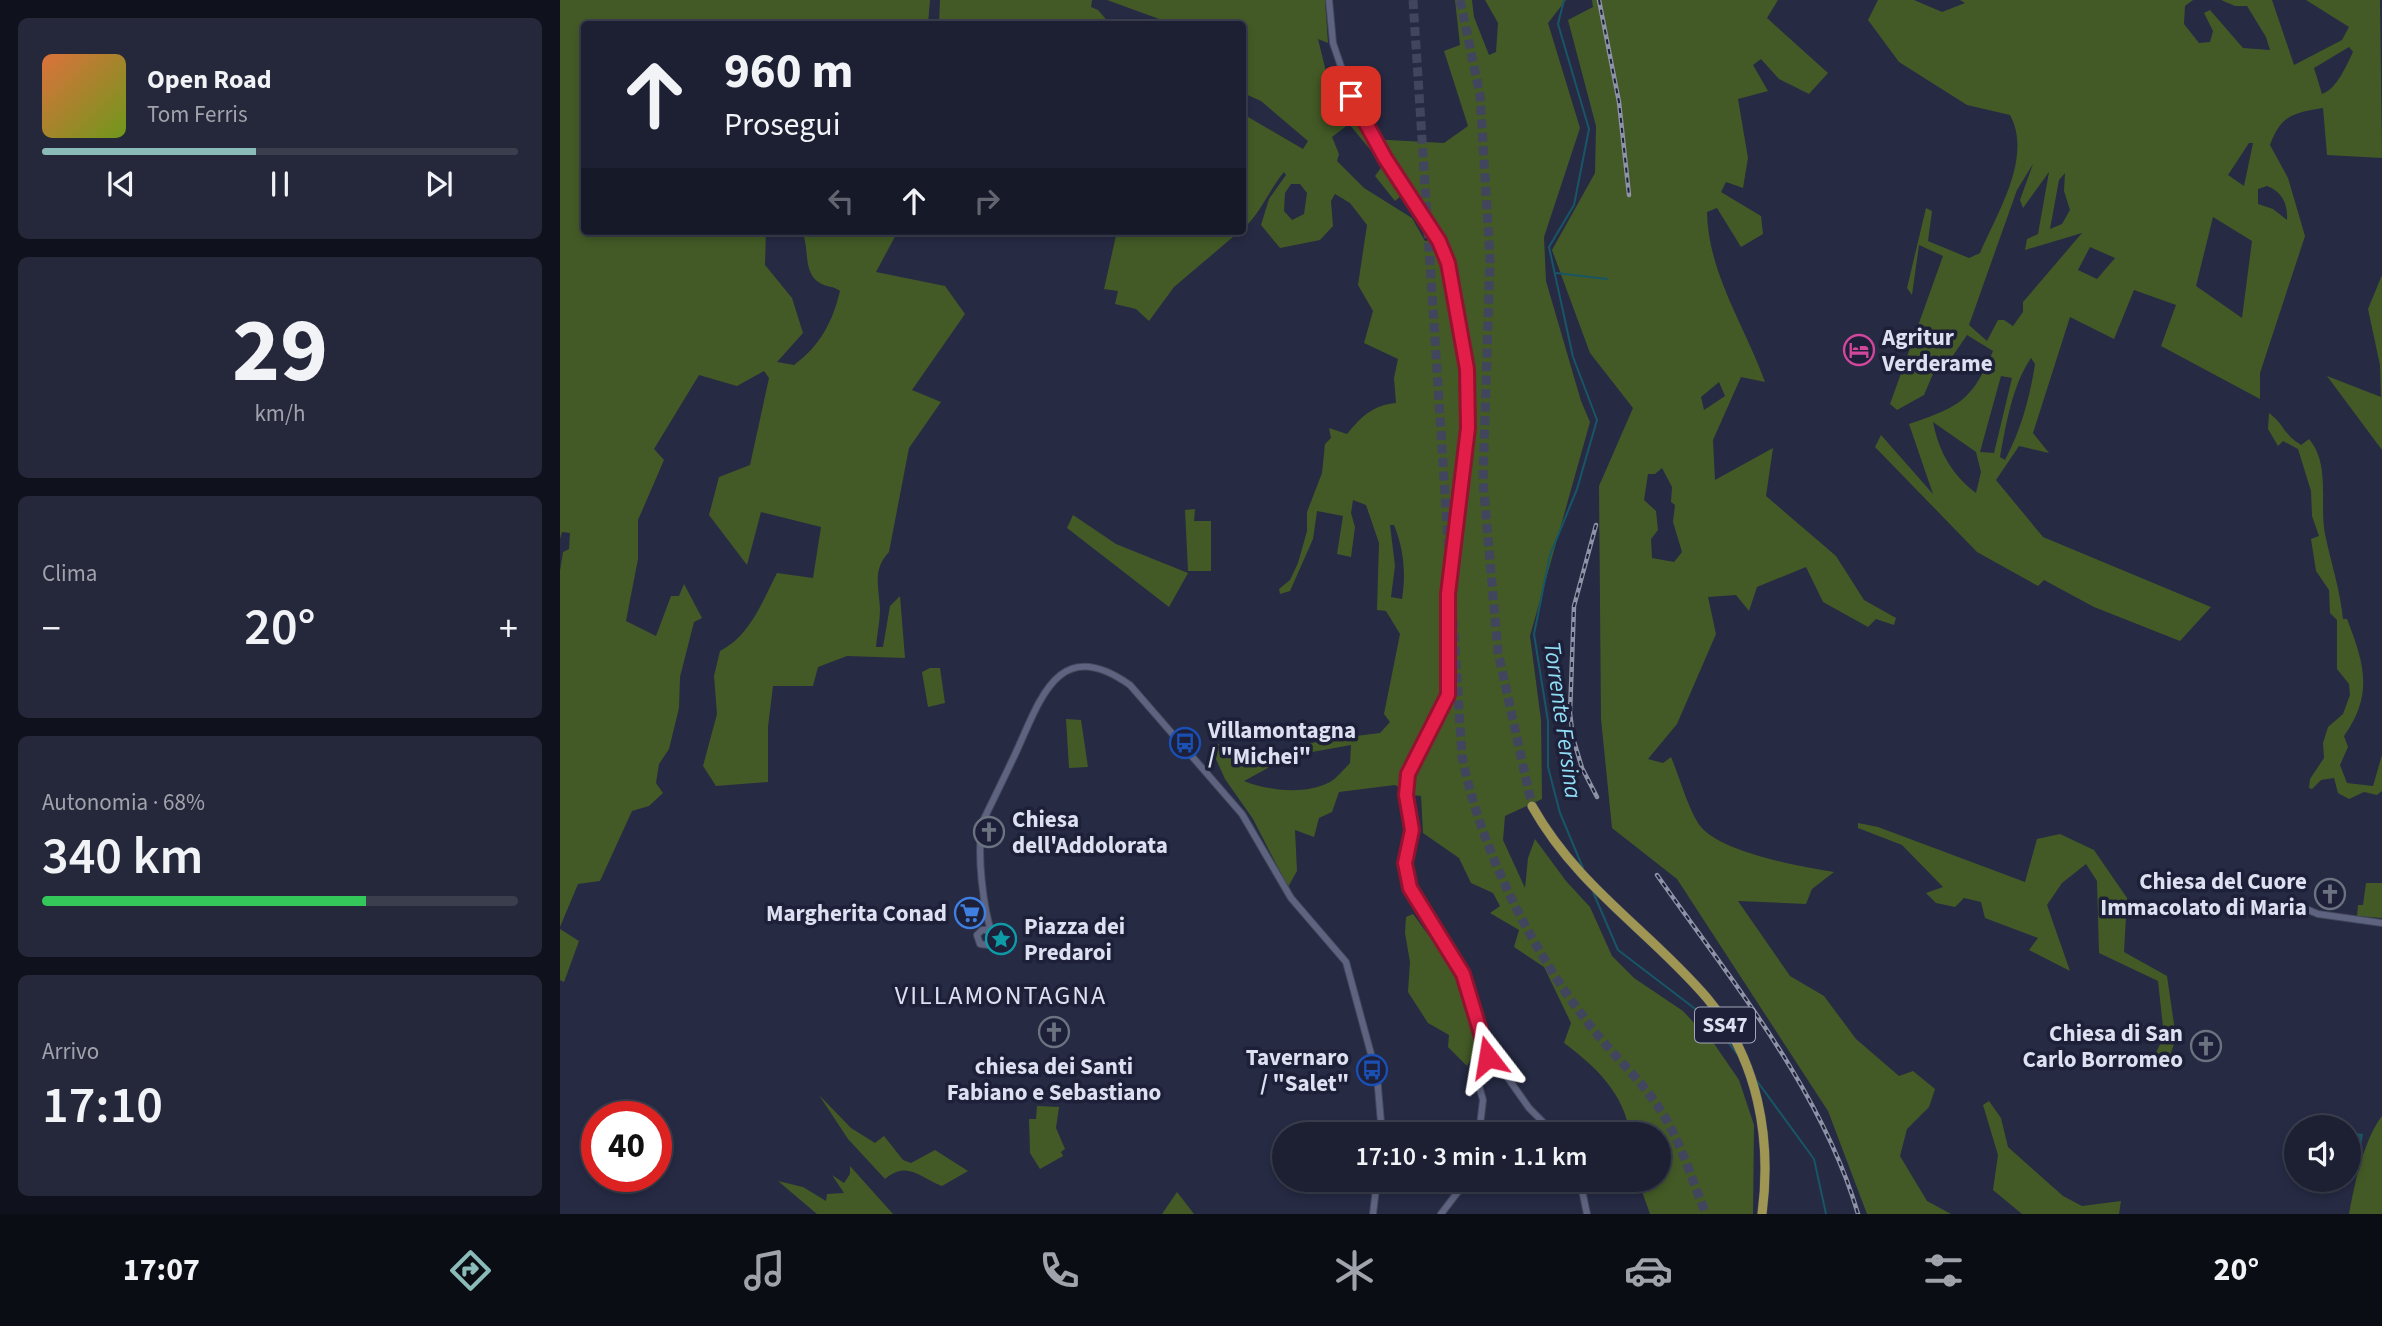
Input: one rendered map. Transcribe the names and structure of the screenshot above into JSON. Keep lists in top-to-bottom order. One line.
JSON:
{"streets":{"highway":["SS47"]},"districts":["VILLAMONTAGNA"],"water":["Torrente Fersina"],"places":{"hotel":["Agritur Verderame"],"bus stop":["Villamontagna / \"Michei\"","Tavernaro / \"Salet\""],"church":["Chiesa dell'Addolorata","Chiesa del Cuore Immacolato di Maria","chiesa dei Santi Fabiano e Sebastiano","Chiesa di San Carlo Borromeo"],"supermarket":["Margherita Conad"],"place":["Piazza dei Predaroi"]},"page":{"turn":["960 m","Prosegui"],"song":["Open Road","Tom Ferris"],"tile":[["29","km/h"],"Clima",["Autonomia · 68%","340 km"],["Arrivo","17:10"]],"heat":["−","20°","+"],"limit":"40","trip":"17:10 · 3 min · 1.1 km","tabs":["17:07","20°"]}}
